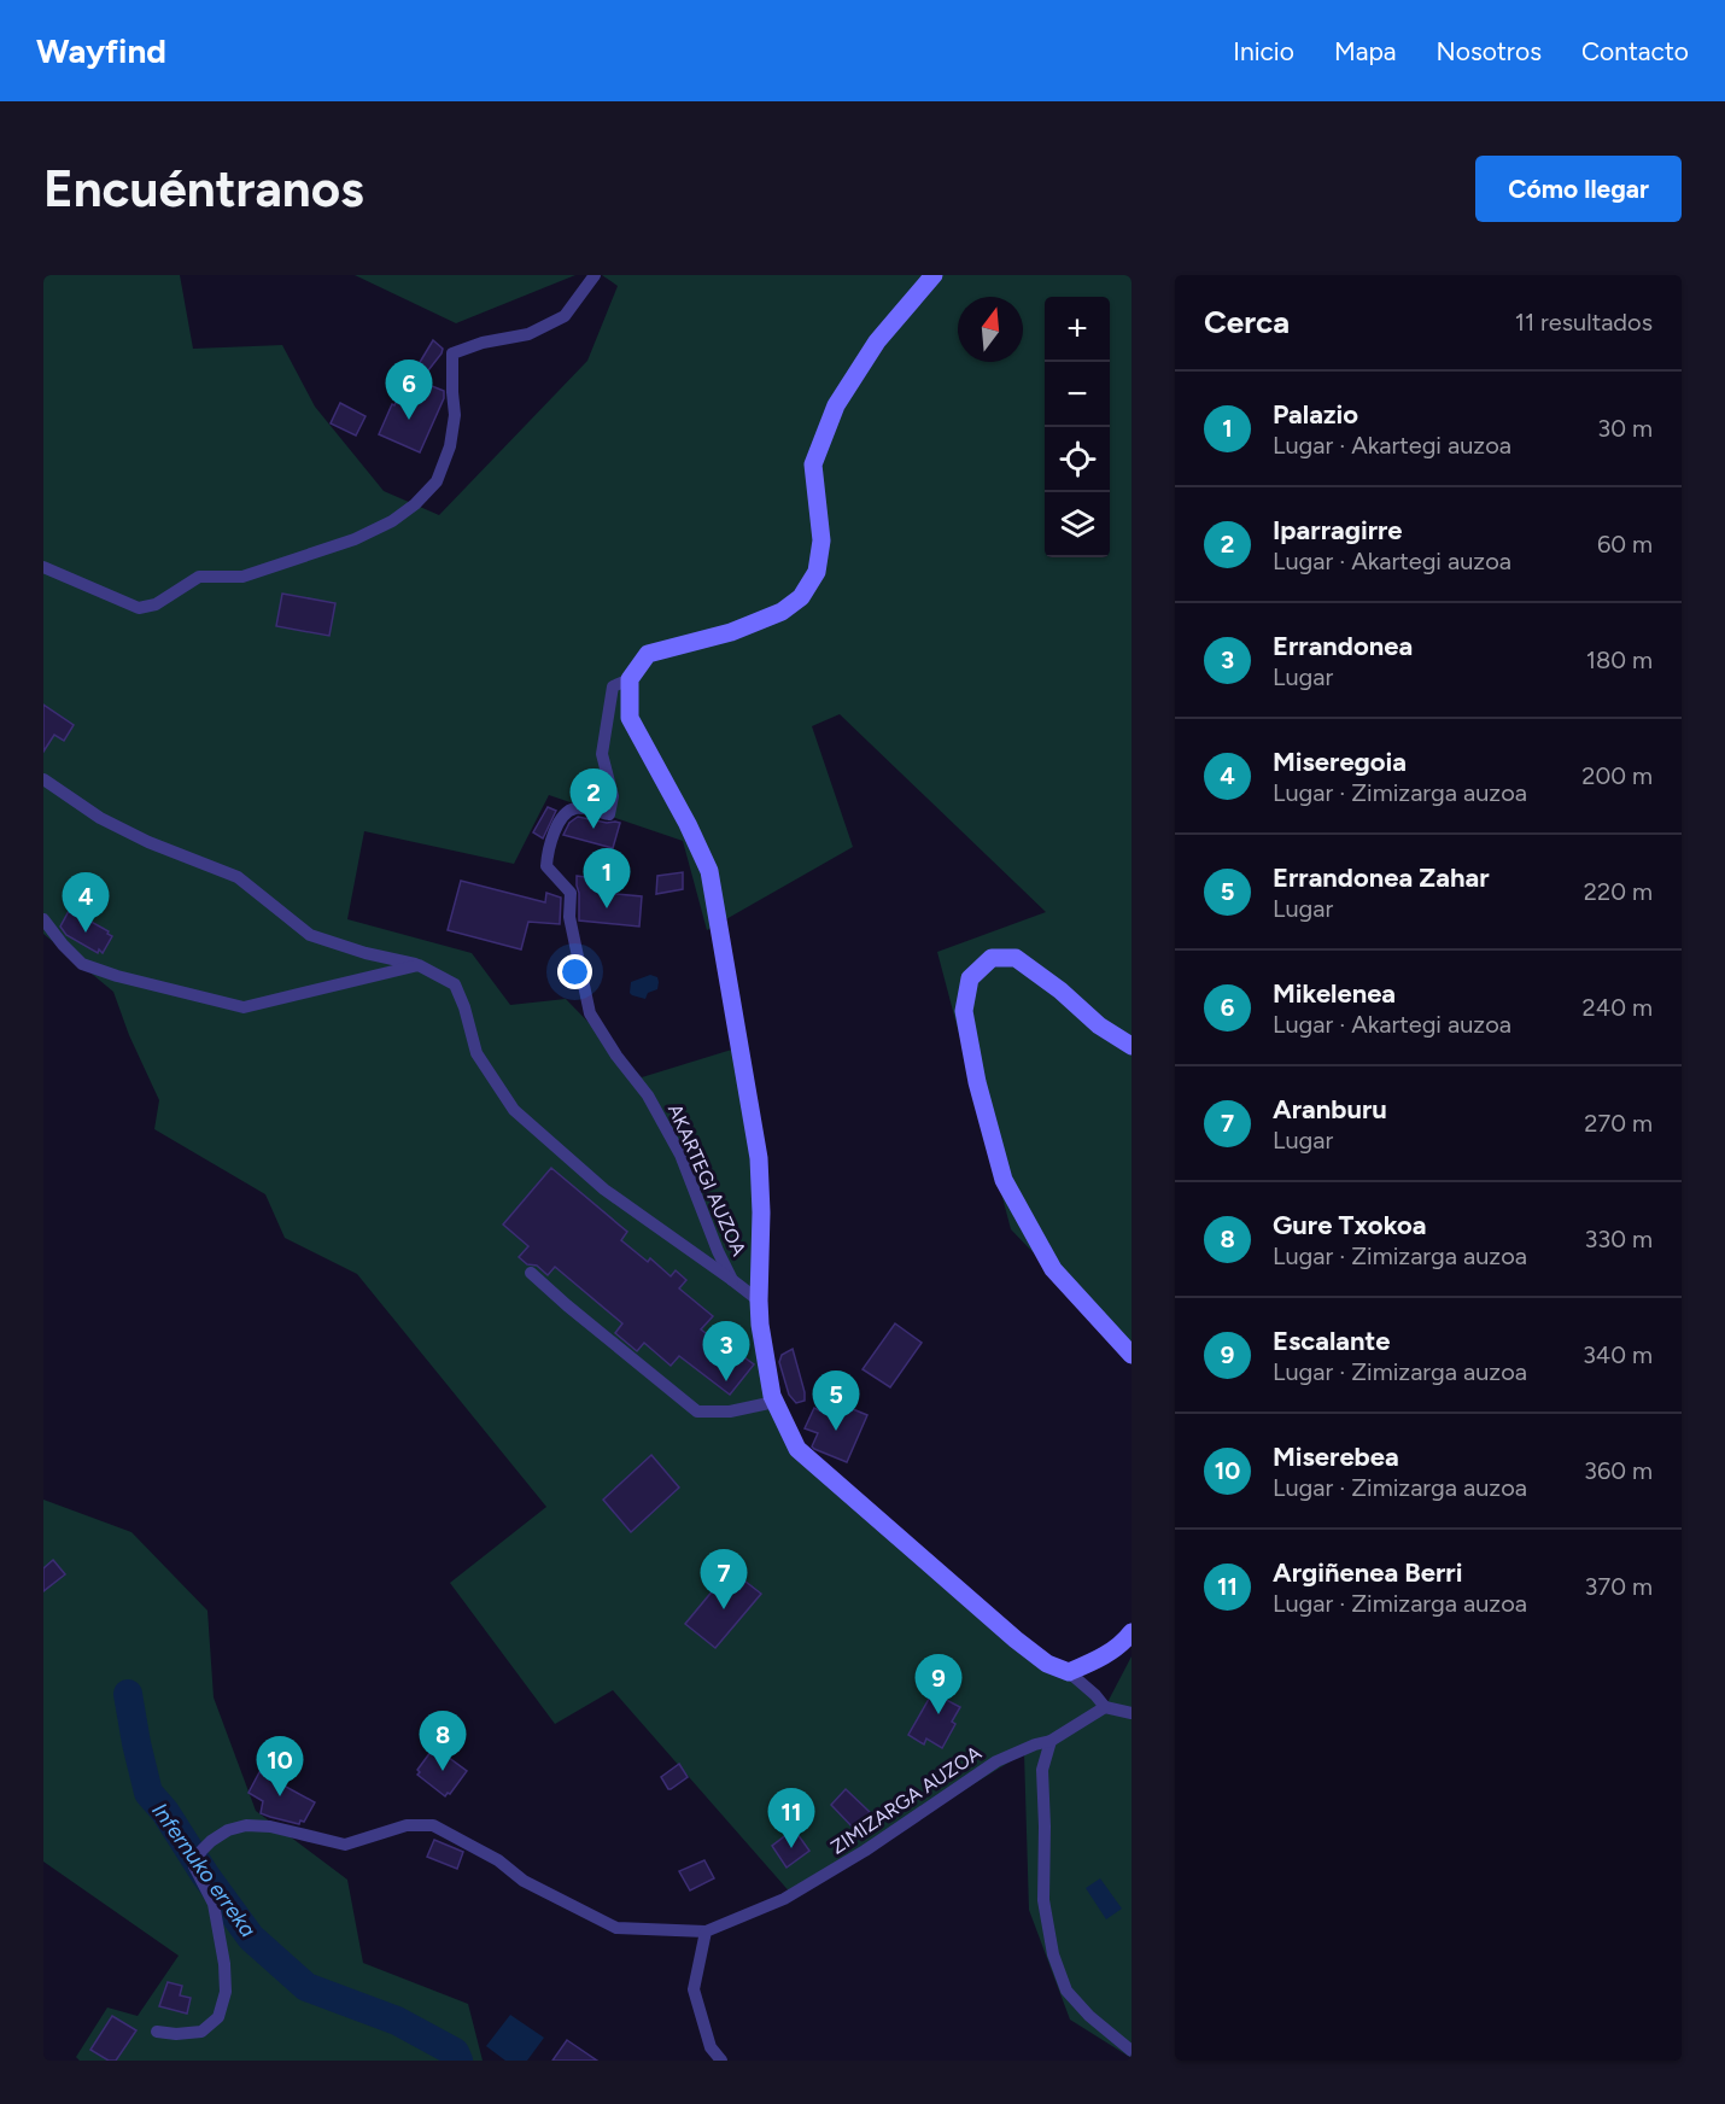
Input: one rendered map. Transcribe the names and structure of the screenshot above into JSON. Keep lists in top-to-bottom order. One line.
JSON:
{"streets":{"street":["AKARTEGI AUZOA","ZIMIZARGA AUZOA"]},"water":["Infernuko erreka"],"north":"top","page":{"header":"Wayfind","nav":["Inicio","Mapa","Nosotros","Contacto"],"buttons":"Cómo llegar","title":"Encuéntranos","heading":["Cerca","11 resultados"],"map_buttons":["+","−"],"pins":["6","2","1","4","3","5","7","9","8","10","11"],"list":[{"mark":"1","name":"Palazio","note":"Lugar · Akartegi auzoa","value":"30 m"},{"mark":"2","name":"Iparragirre","note":"Lugar · Akartegi auzoa","value":"60 m"},{"mark":"3","name":"Errandonea","note":"Lugar","value":"180 m"},{"mark":"4","name":"Miseregoia","note":"Lugar · Zimizarga auzoa","value":"200 m"},{"mark":"5","name":"Errandonea Zahar","note":"Lugar","value":"220 m"},{"mark":"6","name":"Mikelenea","note":"Lugar · Akartegi auzoa","value":"240 m"},{"mark":"7","name":"Aranburu","note":"Lugar","value":"270 m"},{"mark":"8","name":"Gure Txokoa","note":"Lugar · Zimizarga auzoa","value":"330 m"},{"mark":"9","name":"Escalante","note":"Lugar · Zimizarga auzoa","value":"340 m"},{"mark":"10","name":"Miserebea","note":"Lugar · Zimizarga auzoa","value":"360 m"},{"mark":"11","name":"Argiñenea Berri","note":"Lugar · Zimizarga auzoa","value":"370 m"}]}}
